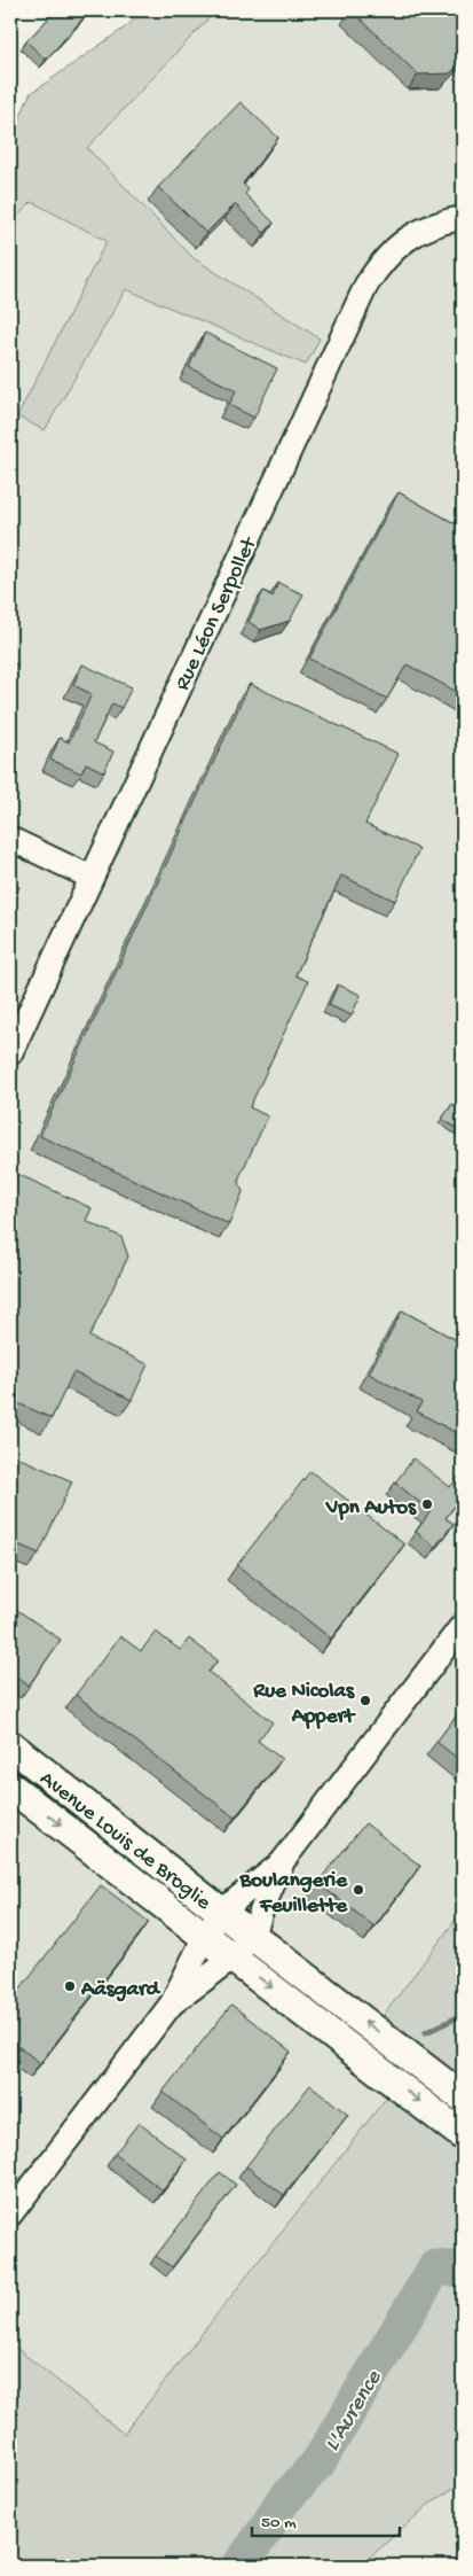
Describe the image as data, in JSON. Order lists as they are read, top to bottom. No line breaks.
{"streets":{"main road":["Avenue Louis de Broglie"],"street":["Rue Léon Serpollet"]},"water":["L'Aurence"],"places":["Vpn Autos","Rue Nicolas Appert","Boulangerie Feuillette","Aäsgard"],"scale_bar":"50 m"}
